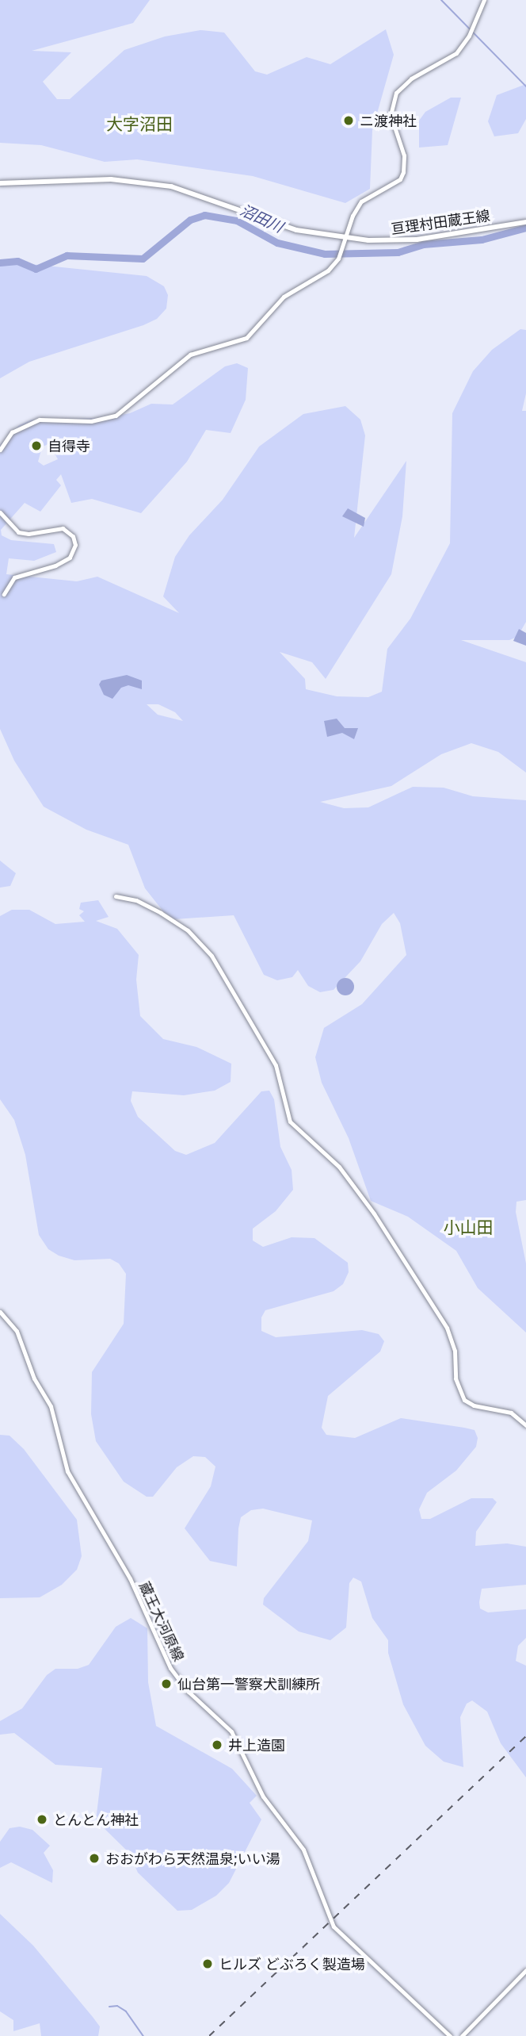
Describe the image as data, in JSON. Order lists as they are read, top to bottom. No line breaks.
{"streets":{"main road":["亘理村田蔵王線"],"street":["蔵王大河原線"]},"districts":["大字沼田","小山田"],"water":["沼田川"],"places":["ニ渡神社","自得寺","仙台第一警察犬訓練所","井上造園","とんとん神社","おおがわら天然温泉;いい湯","ヒルズ どぶろく製造場"]}
